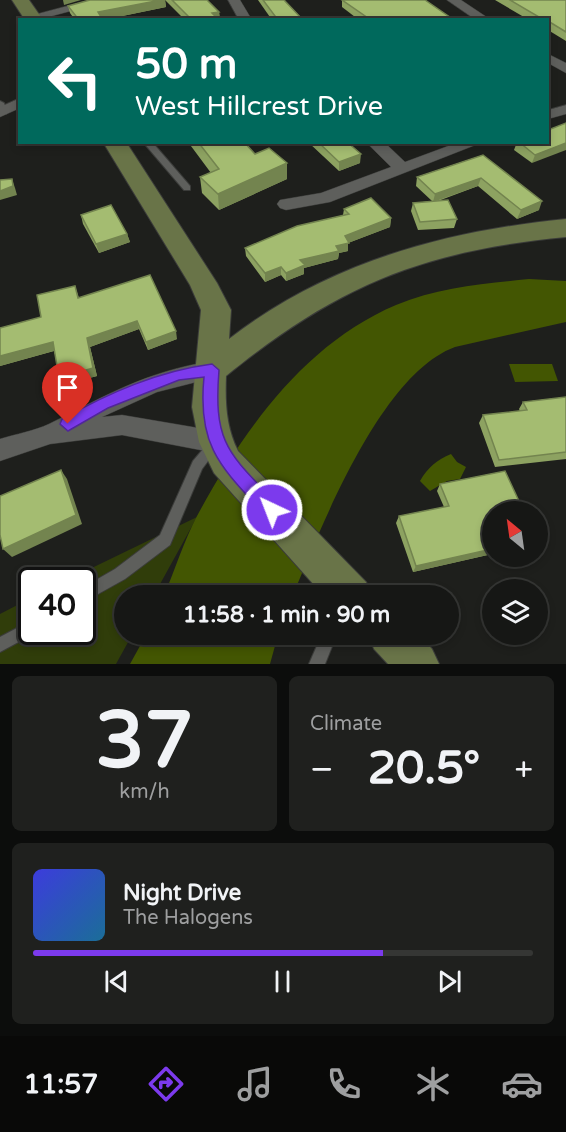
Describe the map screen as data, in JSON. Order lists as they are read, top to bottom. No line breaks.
{"north":"top left","page":{"turn":["50 m","West Hillcrest Drive"],"limit":"40","trip":"11:58 · 1 min · 90 m","tile":[["37","km/h"],"Climate"],"heat":["−","20.5°","+"],"song":["Night Drive","The Halogens"],"tabs":"11:57"}}
